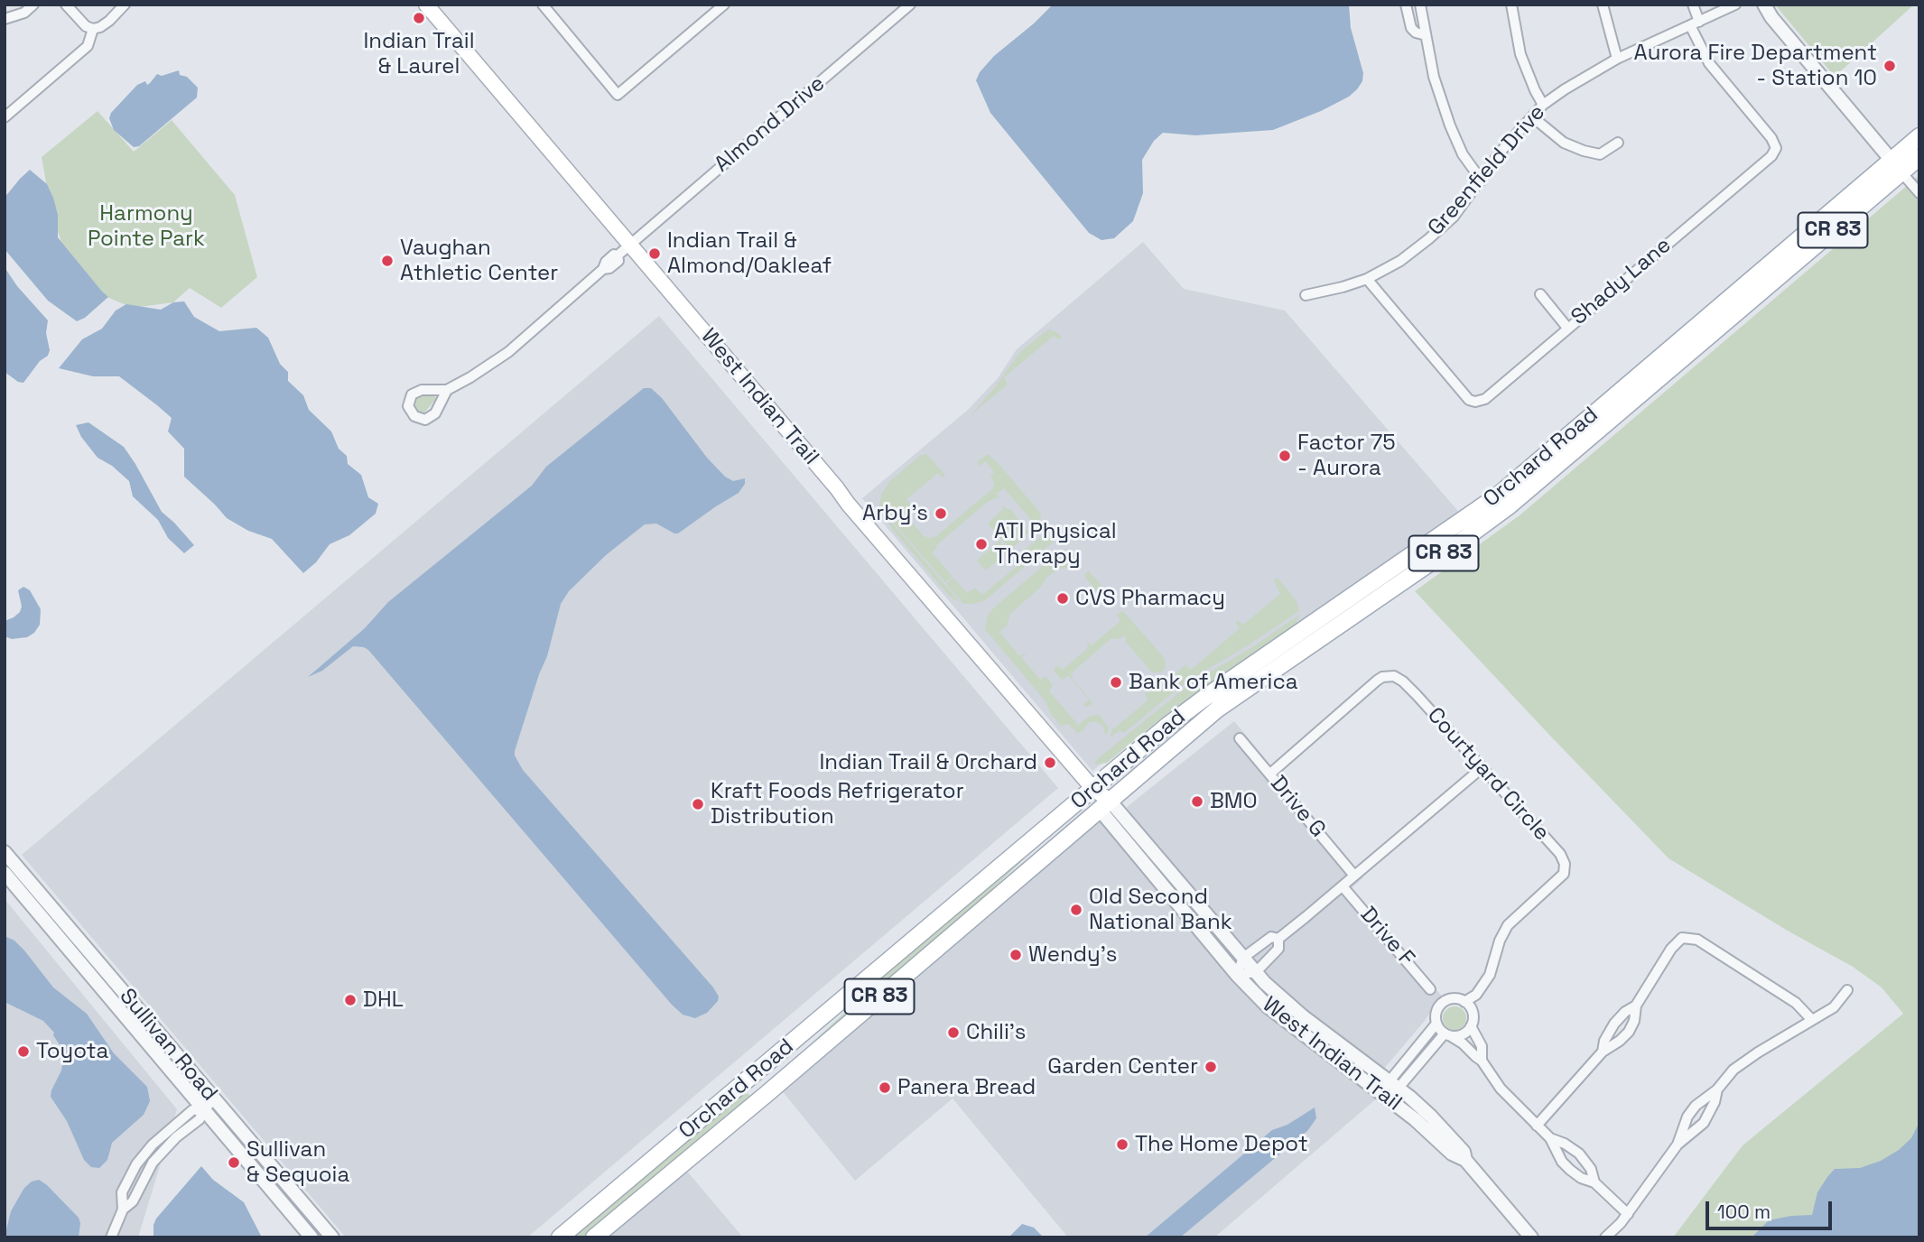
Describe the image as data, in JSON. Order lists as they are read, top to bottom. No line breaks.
{"streets":{"main road":["CR 83","West Indian Trail","Orchard Road"],"street":["Almond Drive","Greenfield Drive","Shady Lane","Courtyard Circle","Drive G","Drive F","Sullivan Road"]},"crossings":[["Almond Drive","West Indian Trail"],["Greenfield Drive","Shady Lane"],["West Indian Trail","Orchard Road"],["Courtyard Circle","Drive G"]],"parks":["Harmony Pointe Park"],"places":["Indian Trail & Laurel","Aurora Fire Department - Station 10","Indian Trail & Almond/Oakleaf","Vaughan Athletic Center","Factor 75 - Aurora","Arby's","ATI Physical Therapy","CVS Pharmacy","Bank of America","Indian Trail & Orchard","BMO","Kraft Foods Refrigerator Distribution","Old Second National Bank","Wendy's","DHL","Chili's","Toyota","Garden Center","Panera Bread","The Home Depot","Sullivan & Sequoia"],"scale_bar":"100 m"}
